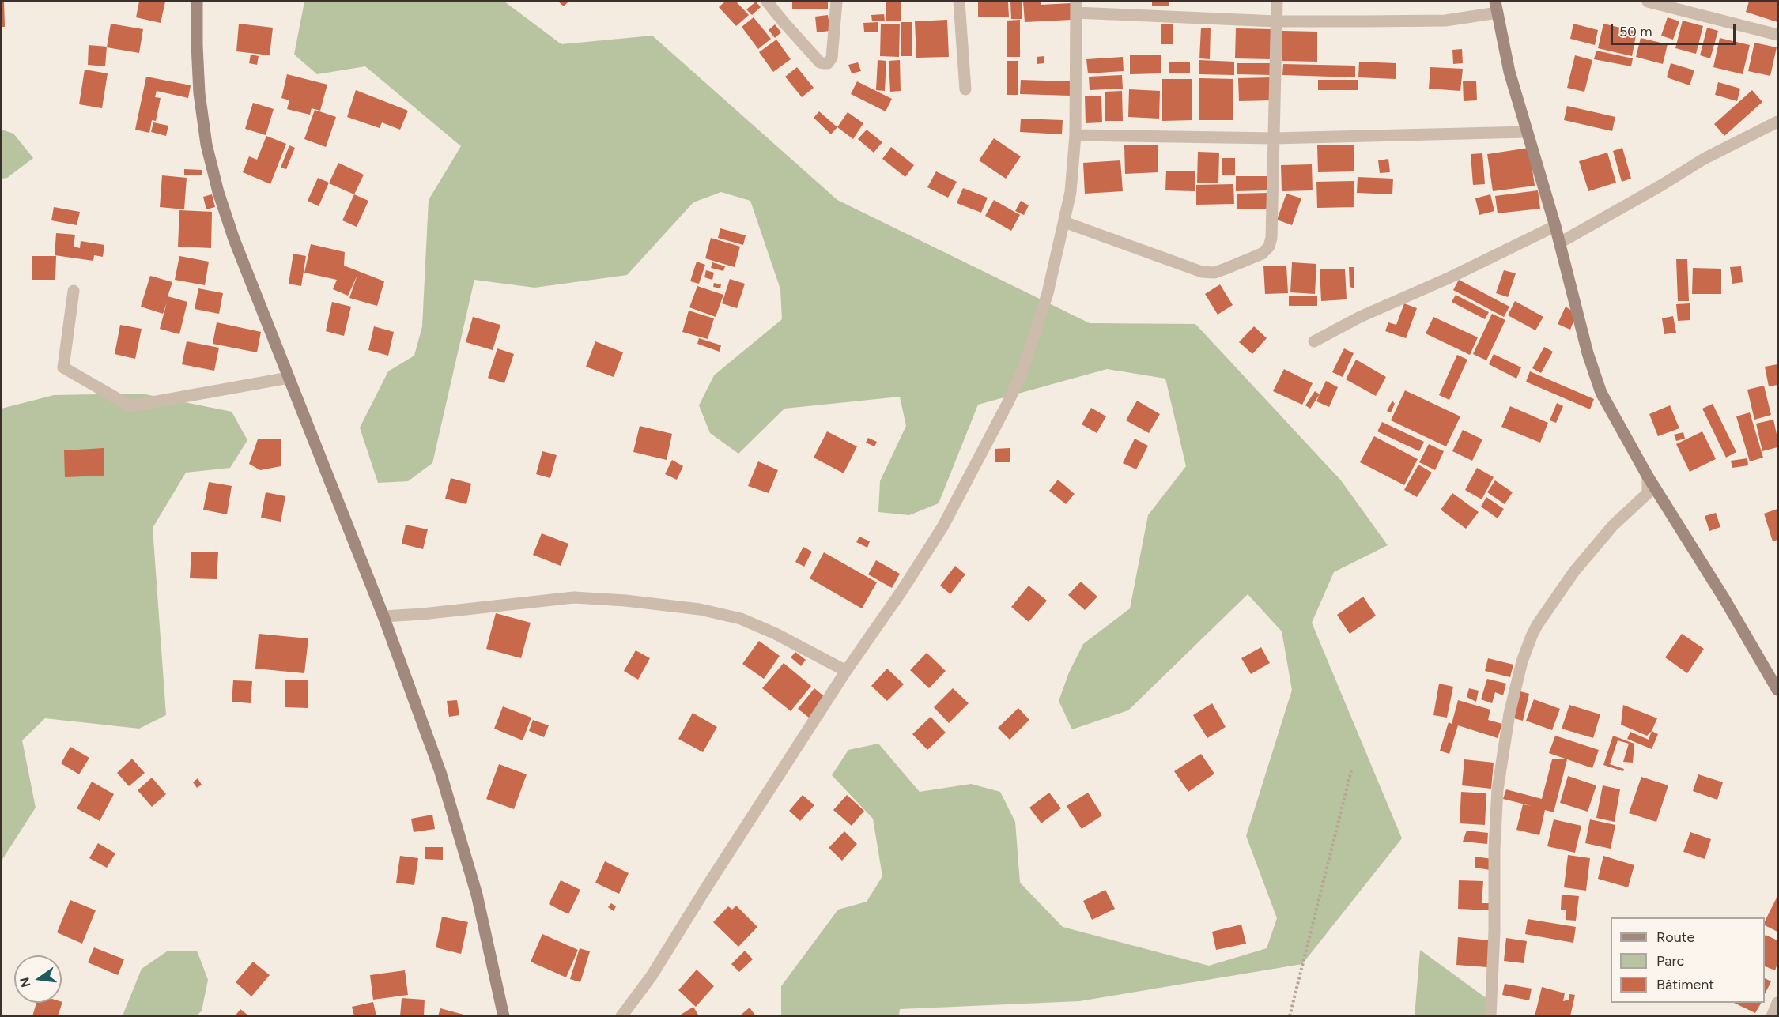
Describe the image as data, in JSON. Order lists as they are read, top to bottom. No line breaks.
{"legend":["Route","Parc","Bâtiment"],"scale_bar":"50 m","north":"left"}
